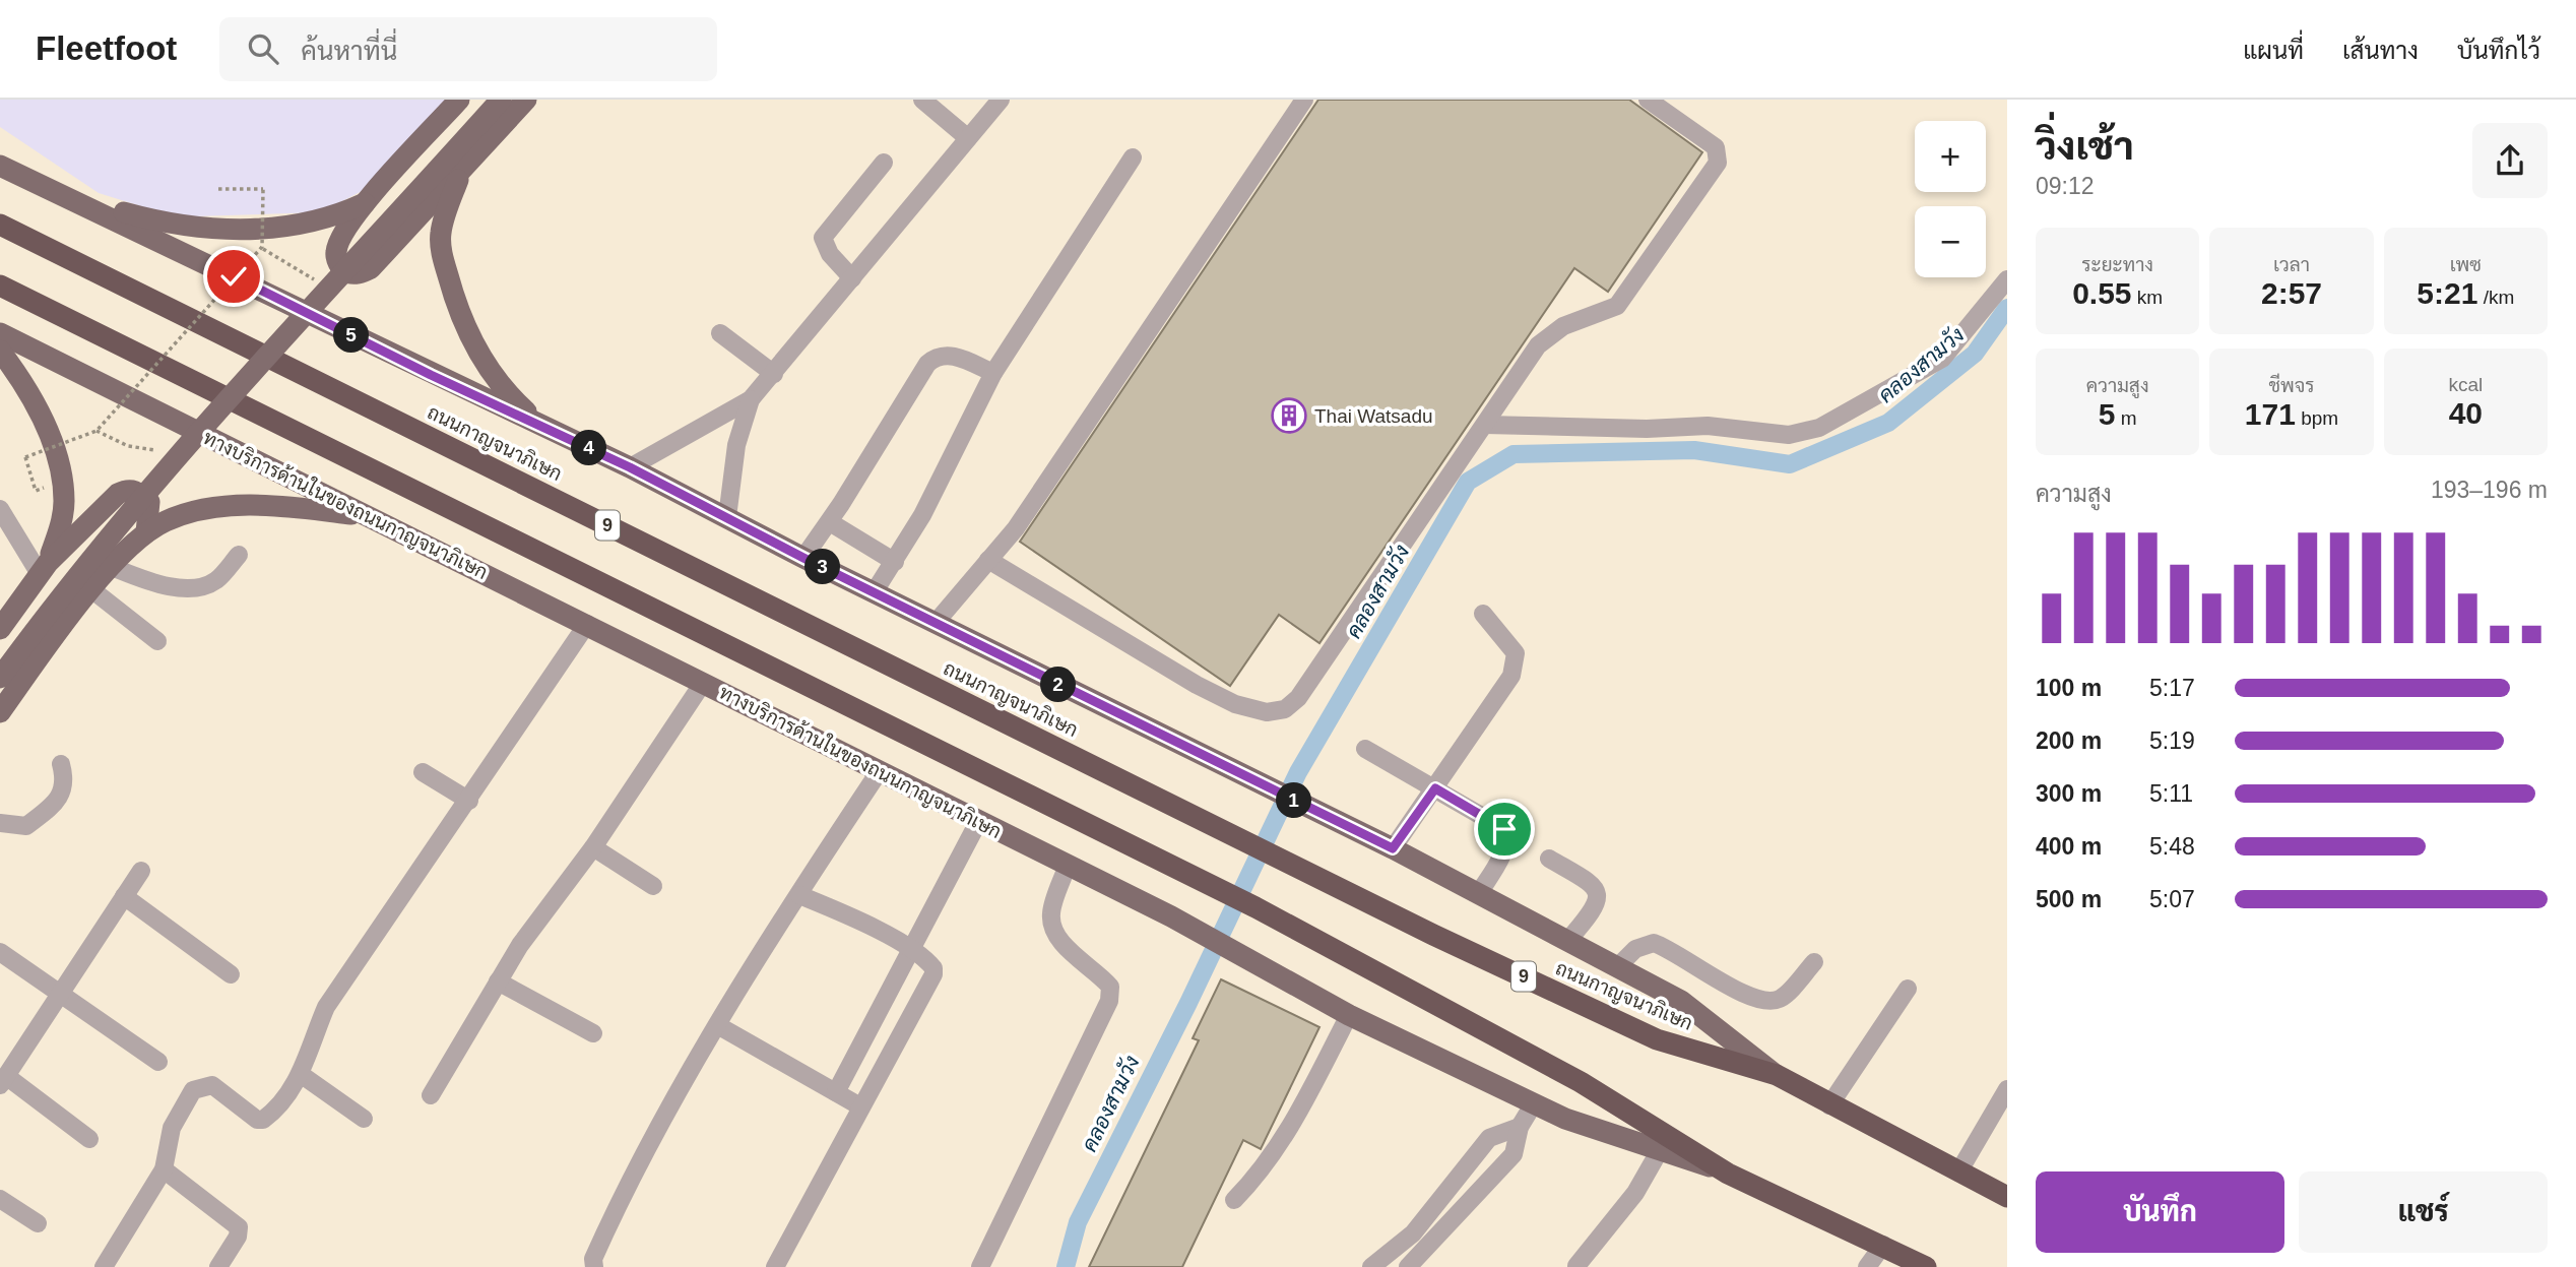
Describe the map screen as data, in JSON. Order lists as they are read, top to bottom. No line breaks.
{"streets":{"highway":["ถนนกาญจนาภิเษก","9"],"main road":["ทางบริการด้านในของถนนกาญจนาภิเษก"]},"water":["คลองสามวัง"],"places":{"building":["Thai Watsadu"]},"page":{"header":"Fleetfoot","search":"ค้นหาที่นี่","nav":["แผนที่","เส้นทาง","บันทึกไว้"],"heading":["วิ่งเช้า","09:12"],"map_buttons":["+","−"],"stats":[["ระยะทาง","0.55 km"],["เวลา","2:57"],["เพซ","5:21 /km"],["ความสูง","5 m"],["ชีพจร","171 bpm"],["kcal","40"]],"pins":["5","4","3","2","1"],"chart":["ความสูง","193–196 m"],"list":[{"name":"100 m","note":"5:17"},{"name":"200 m","note":"5:19"},{"name":"300 m","note":"5:11"},{"name":"400 m","note":"5:48"},{"name":"500 m","note":"5:07"}],"buttons":["บันทึก","แชร์"]}}
